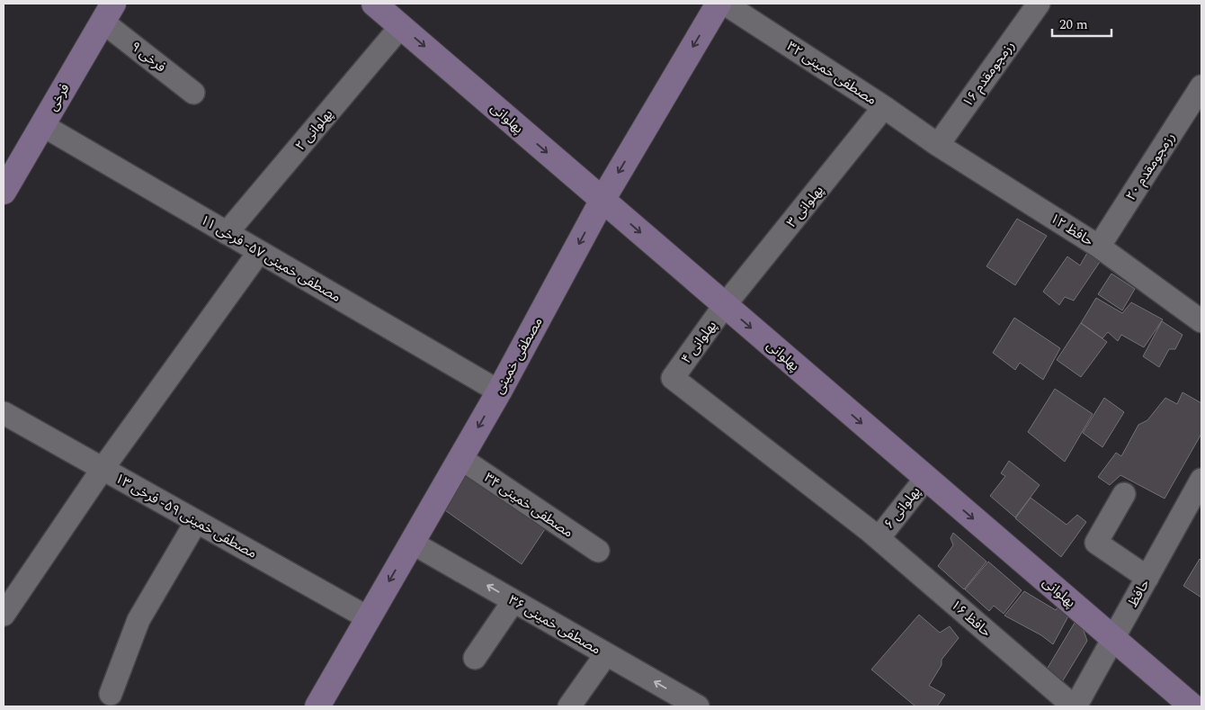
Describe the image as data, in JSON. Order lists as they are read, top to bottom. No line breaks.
{"streets":{"street":["فرخی ۹","مصطفی خمینی ۳۲","رزمجومقدم ۱۶","فرخی","پهلوانی","پهلوانی ۲","رزمجومقدم ۲۰","پهلوانی ۳","حافظ ۱۲","مصطفی خمینی ۵۷- فرخی ۱۱","پهلوانی ۴","مصطفی خمینی","مصطفی خمینی ۳۴","پهلوانی ۶","مصطفی خمینی ۵۹- فرخی ۱۳","حافظ","حافظ ۱۶","مصطفی خمینی ۳۶"]},"crossings":[["فرخی ۹","فرخی"],["مصطفی خمینی ۳۲","رزمجومقدم ۱۶"],["مصطفی خمینی ۳۲","پهلوانی ۳"],["مصطفی خمینی ۳۲","حافظ ۱۲"],["رزمجومقدم ۱۶","حافظ ۱۲"],["فرخی","مصطفی خمینی ۵۷- فرخی ۱۱"],["پهلوانی","پهلوانی ۲"],["پهلوانی","پهلوانی ۳"],["پهلوانی","پهلوانی ۴"],["پهلوانی","مصطفی خمینی"],["پهلوانی","پهلوانی ۶"],["پهلوانی","حافظ"],["پهلوانی ۲","مصطفی خمینی ۵۷- فرخی ۱۱"],["رزمجومقدم ۲۰","حافظ ۱۲"],["پهلوانی ۳","پهلوانی ۴"],["مصطفی خمینی ۵۷- فرخی ۱۱","مصطفی خمینی"],["پهلوانی ۴","حافظ ۱۶"],["مصطفی خمینی","مصطفی خمینی ۳۴"],["مصطفی خمینی","مصطفی خمینی ۵۹- فرخی ۱۳"],["مصطفی خمینی","مصطفی خمینی ۳۶"],["پهلوانی ۶","حافظ ۱۶"],["حافظ","حافظ ۱۶"]],"one_way":["پهلوانی","مصطفی خمینی","مصطفی خمینی ۳۶"],"scale_bar":"20 m"}
